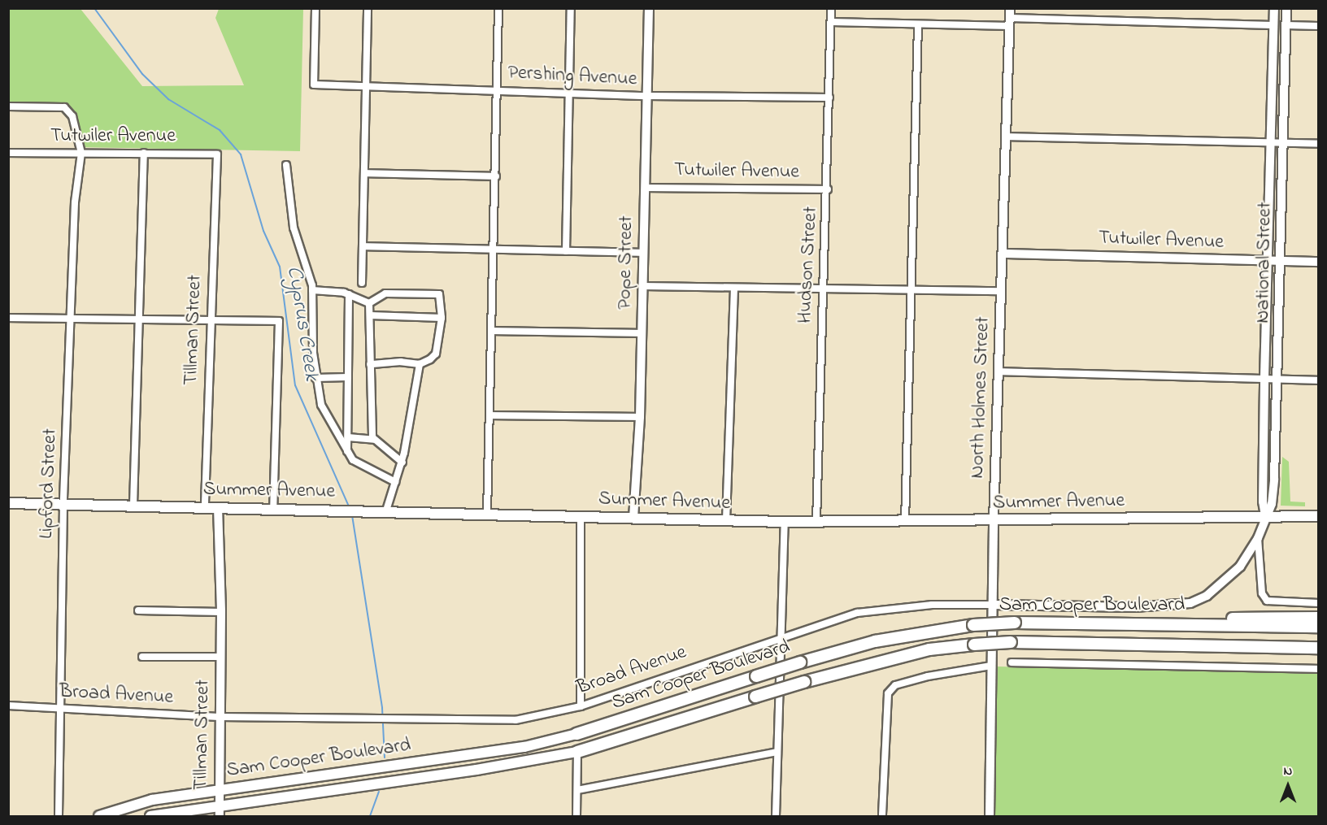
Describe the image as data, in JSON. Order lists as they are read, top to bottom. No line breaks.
{"streets":{"highway":["Sam Cooper Boulevard"],"main road":["Summer Avenue"],"street":["Pershing Avenue","Tutwiler Avenue","Pope Street","National Street","Hudson Street","Tillman Street","North Holmes Street","Lipford Street","Broad Avenue"]},"crossings":[["Pershing Avenue","Pope Street"],["Pershing Avenue","Hudson Street"],["Tutwiler Avenue","Pope Street"],["Tutwiler Avenue","National Street"],["Tutwiler Avenue","Hudson Street"],["Tutwiler Avenue","Tillman Street"],["Tutwiler Avenue","North Holmes Street"],["Tutwiler Avenue","Lipford Street"],["Pope Street","Summer Avenue"],["National Street","Summer Avenue"],["National Street","Broad Avenue"],["Hudson Street","Summer Avenue"],["Tillman Street","Summer Avenue"],["Tillman Street","Sam Cooper Boulevard"],["Tillman Street","Broad Avenue"],["North Holmes Street","Summer Avenue"],["North Holmes Street","Broad Avenue"],["Lipford Street","Summer Avenue"],["Lipford Street","Broad Avenue"]],"water":["Cyprus Creek"],"north":"top"}
